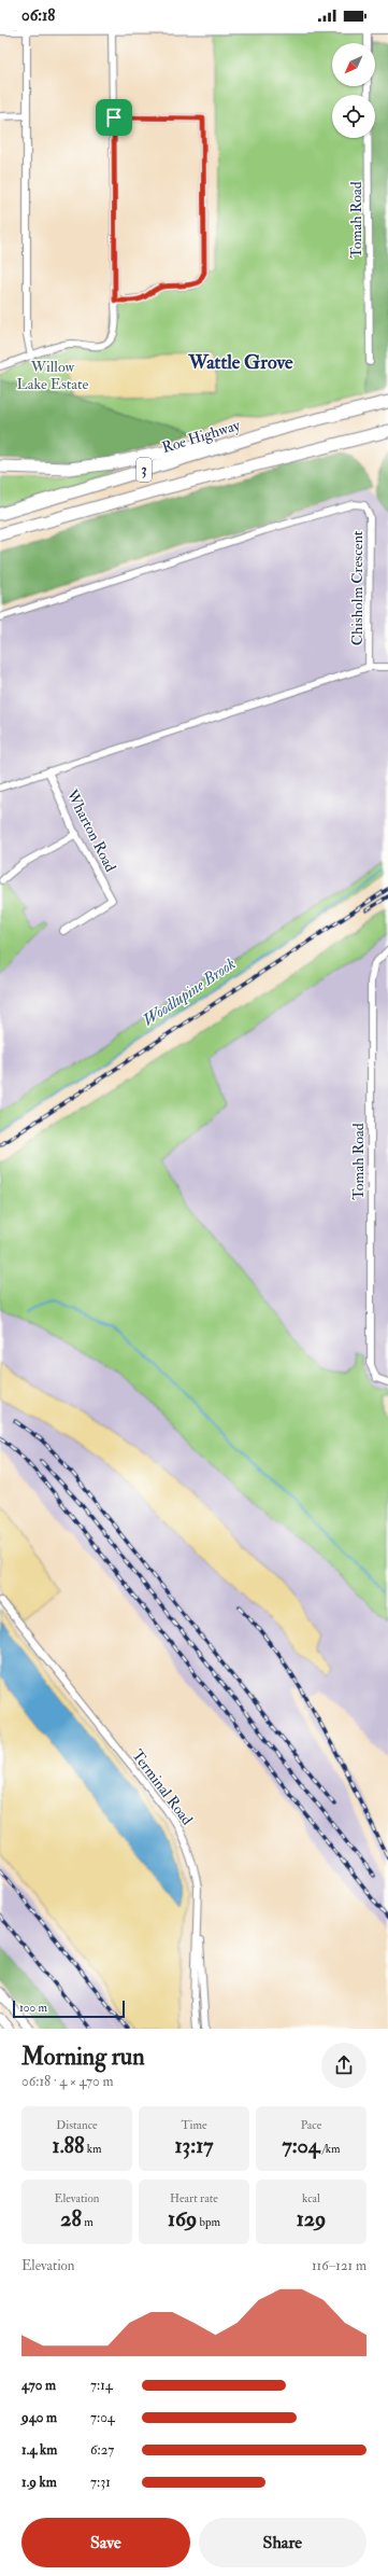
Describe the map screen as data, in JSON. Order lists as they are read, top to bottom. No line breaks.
{"streets":{"highway":["Roe Highway","3"],"street":["Tomah Road","Chisholm Crescent","Wharton Road","Terminal Road"]},"crossings":[["Chisholm Crescent","Wharton Road"]],"districts":["Wattle Grove"],"water":["Woodlupine Brook"],"parks":["Willow Lake Estate"],"scale_bar":"100 m","north":"bottom left","page":{"status":"06:18","scale":"100 m","heading":["Morning run","06:18 · 4 × 470 m"],"stats":[["Distance","1.88 km"],["Time","13:17"],["Pace","7:04 /km"],["Elevation","28 m"],["Heart rate","169 bpm"],["kcal","129"]],"chart":["Elevation","116–121 m"],"list":[{"name":"470 m","note":"7:14"},{"name":"940 m","note":"7:04"},{"name":"1.4 km","note":"6:27"},{"name":"1.9 km","note":"7:31"}],"buttons":["Save","Share"]}}
